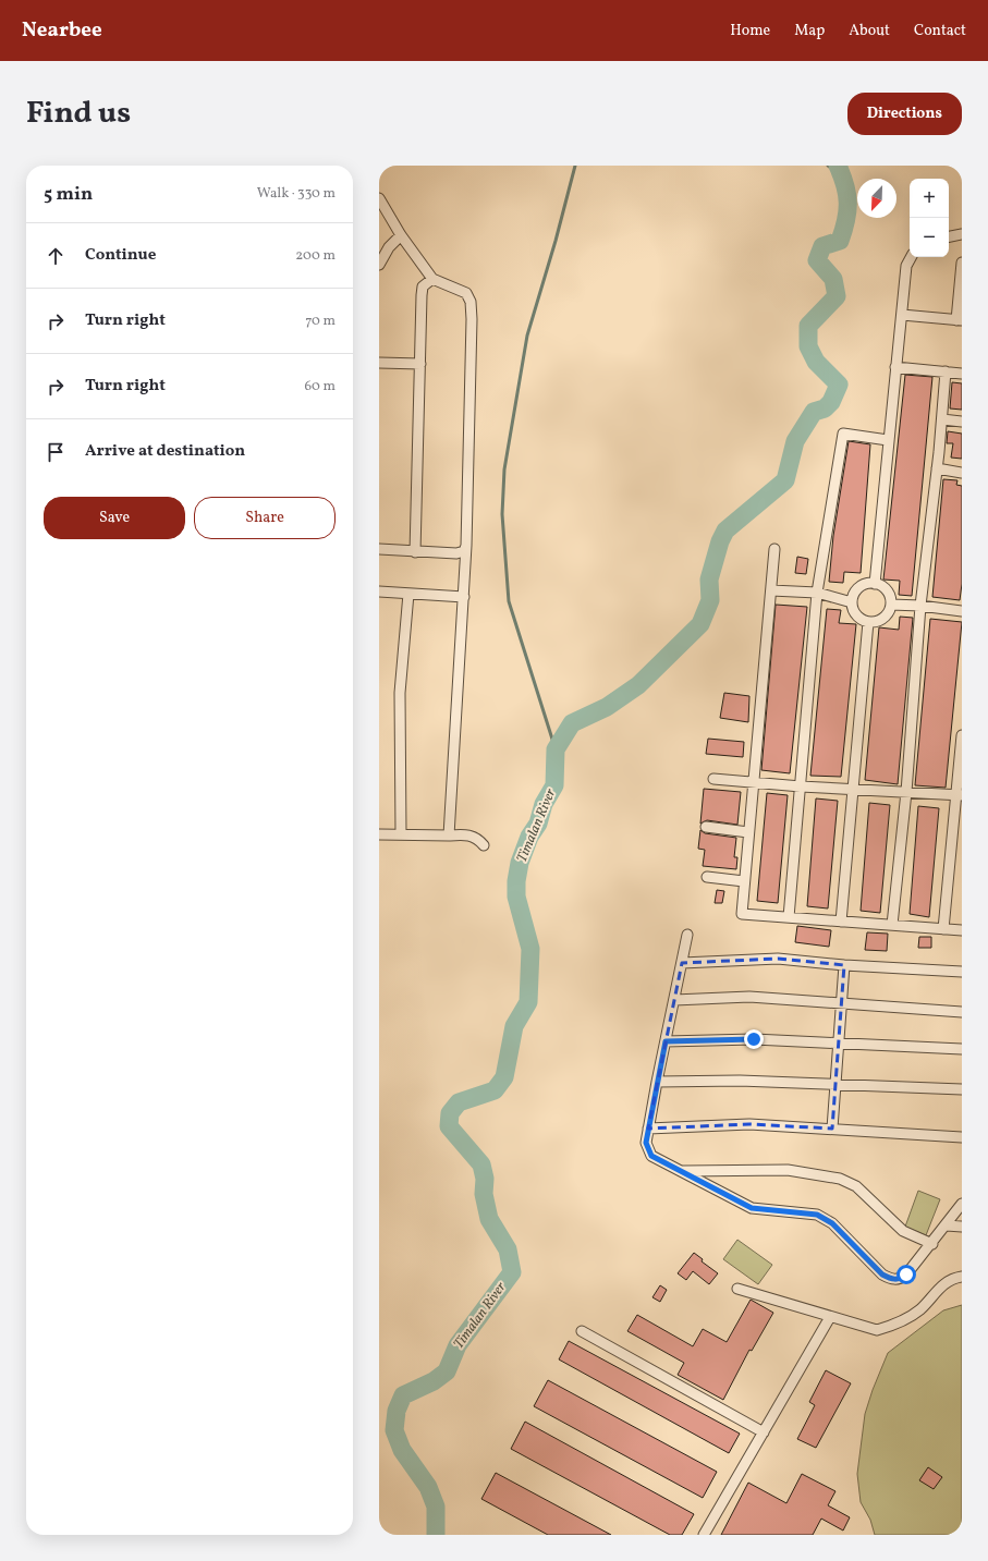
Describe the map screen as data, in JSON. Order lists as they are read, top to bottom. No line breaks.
{"water":["Timalan River"],"north":"bottom left","page":{"header":"Nearbee","nav":["Home","Map","About","Contact"],"title":"Find us","buttons":["Directions",["Save","Share"]],"heading":["5 min","Walk · 330 m"],"map_buttons":["+","−"],"list":[["Continue","200 m"],["Turn right","70 m"],["Turn right","60 m"],"Arrive at destination"]}}
